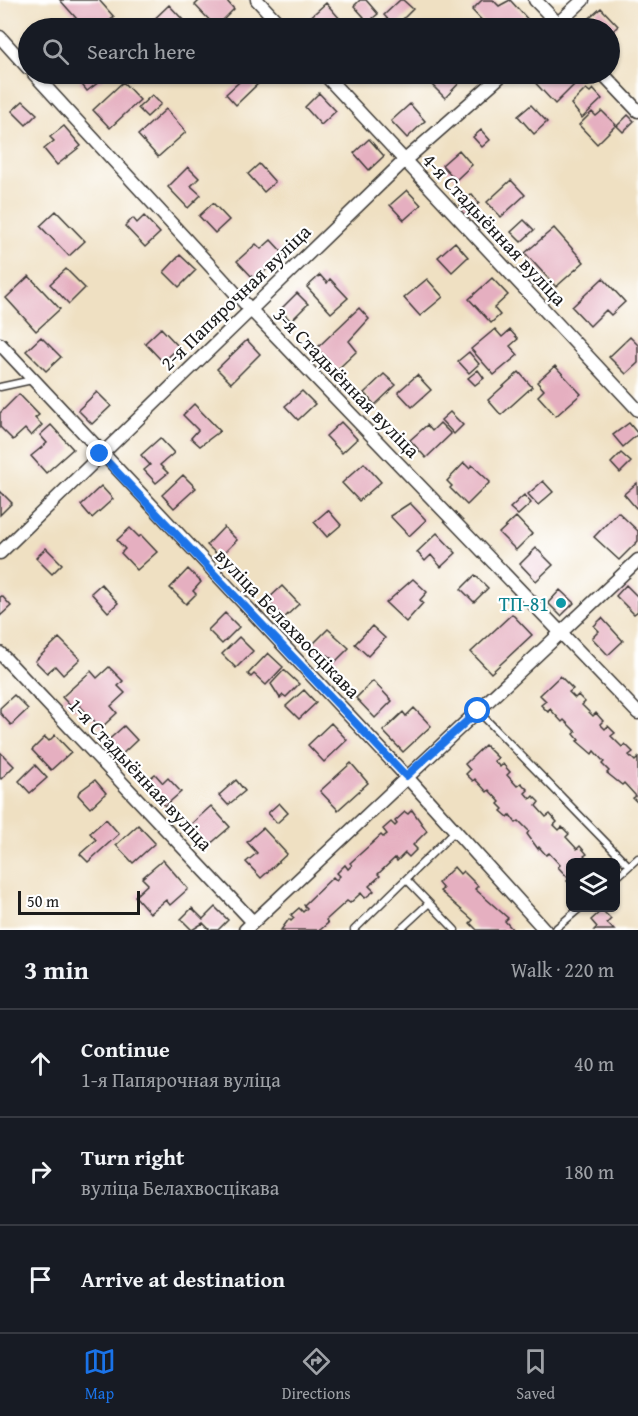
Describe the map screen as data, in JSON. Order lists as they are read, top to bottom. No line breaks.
{"streets":{"street":["4-я Стадыённая вуліца","2-я Папярочная вуліца","3-я Стадыённая вуліца","вуліца Белахвосцікава","1-я Стадыённая вуліца"]},"crossings":[["4-я Стадыённая вуліца","2-я Папярочная вуліца"],["2-я Папярочная вуліца","3-я Стадыённая вуліца"],["2-я Папярочная вуліца","вуліца Белахвосцікава"]],"places":["ТП-81"],"scale_bar":"50 m","page":{"search":"Search here","scale":"50 m","heading":["3 min","Walk · 220 m"],"list":[["Continue","1-я Папярочная вуліца","40 m"],["Turn right","вуліца Белахвосцікава","180 m"],"Arrive at destination"],"nav":["Map","Directions","Saved"]}}
